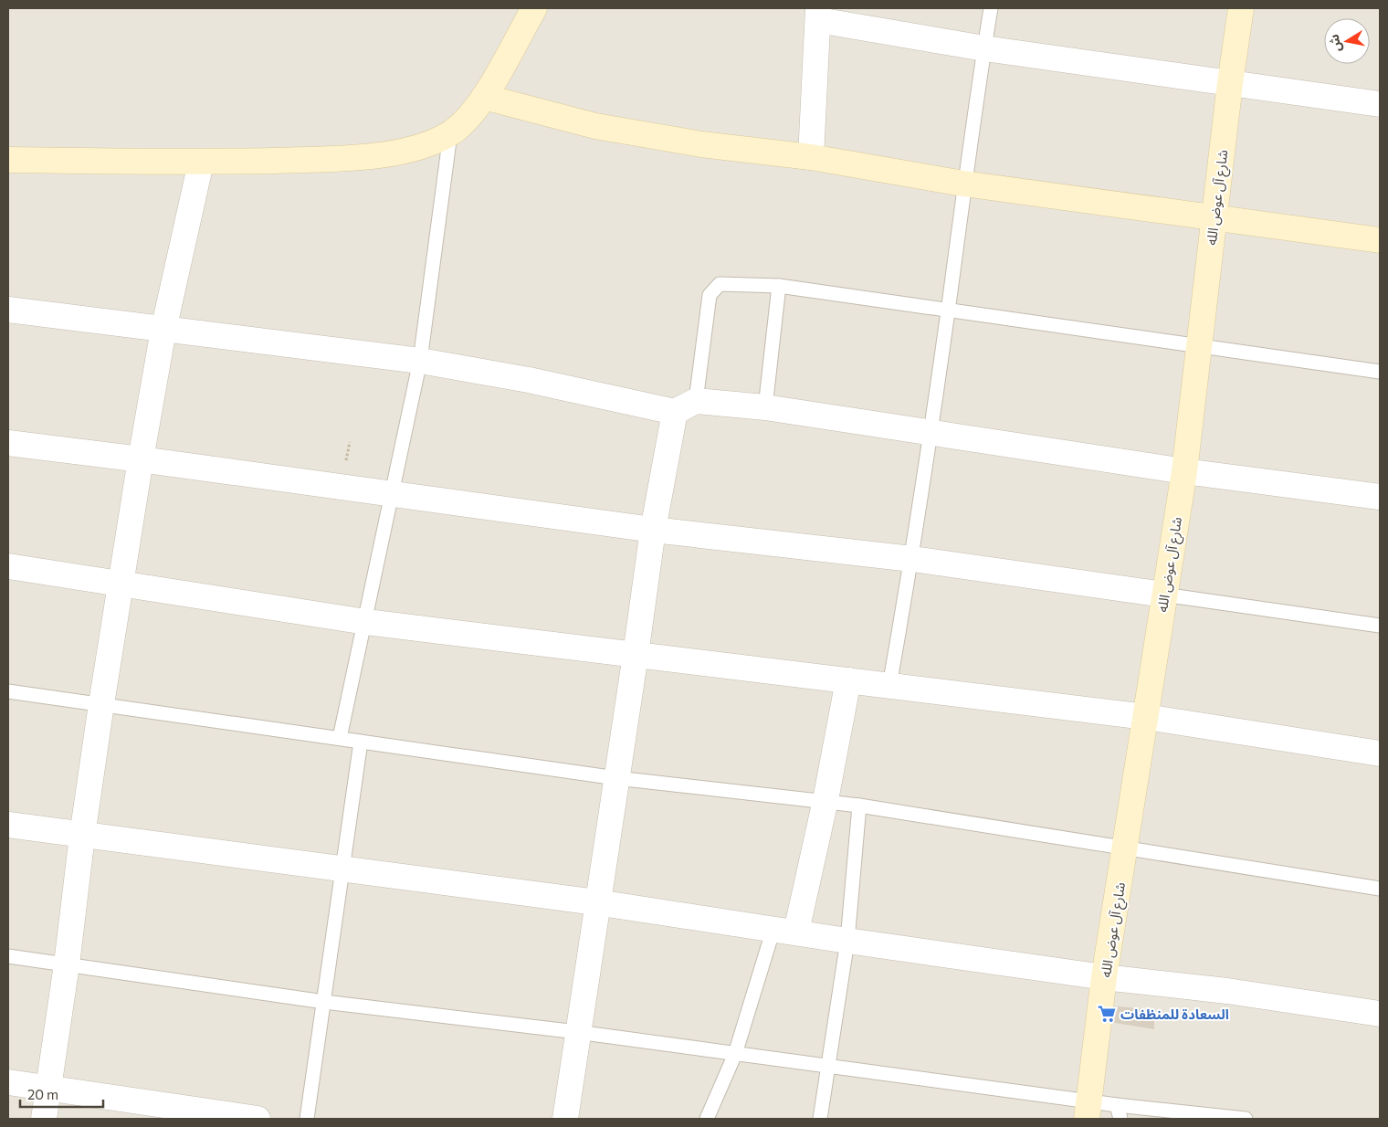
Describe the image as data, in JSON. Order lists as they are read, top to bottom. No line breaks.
{"streets":{"street":["شارع آل عوض الله"]},"places":{"supermarket":["السعادة للمنظفات"]},"scale_bar":"20 m","north":"left"}
